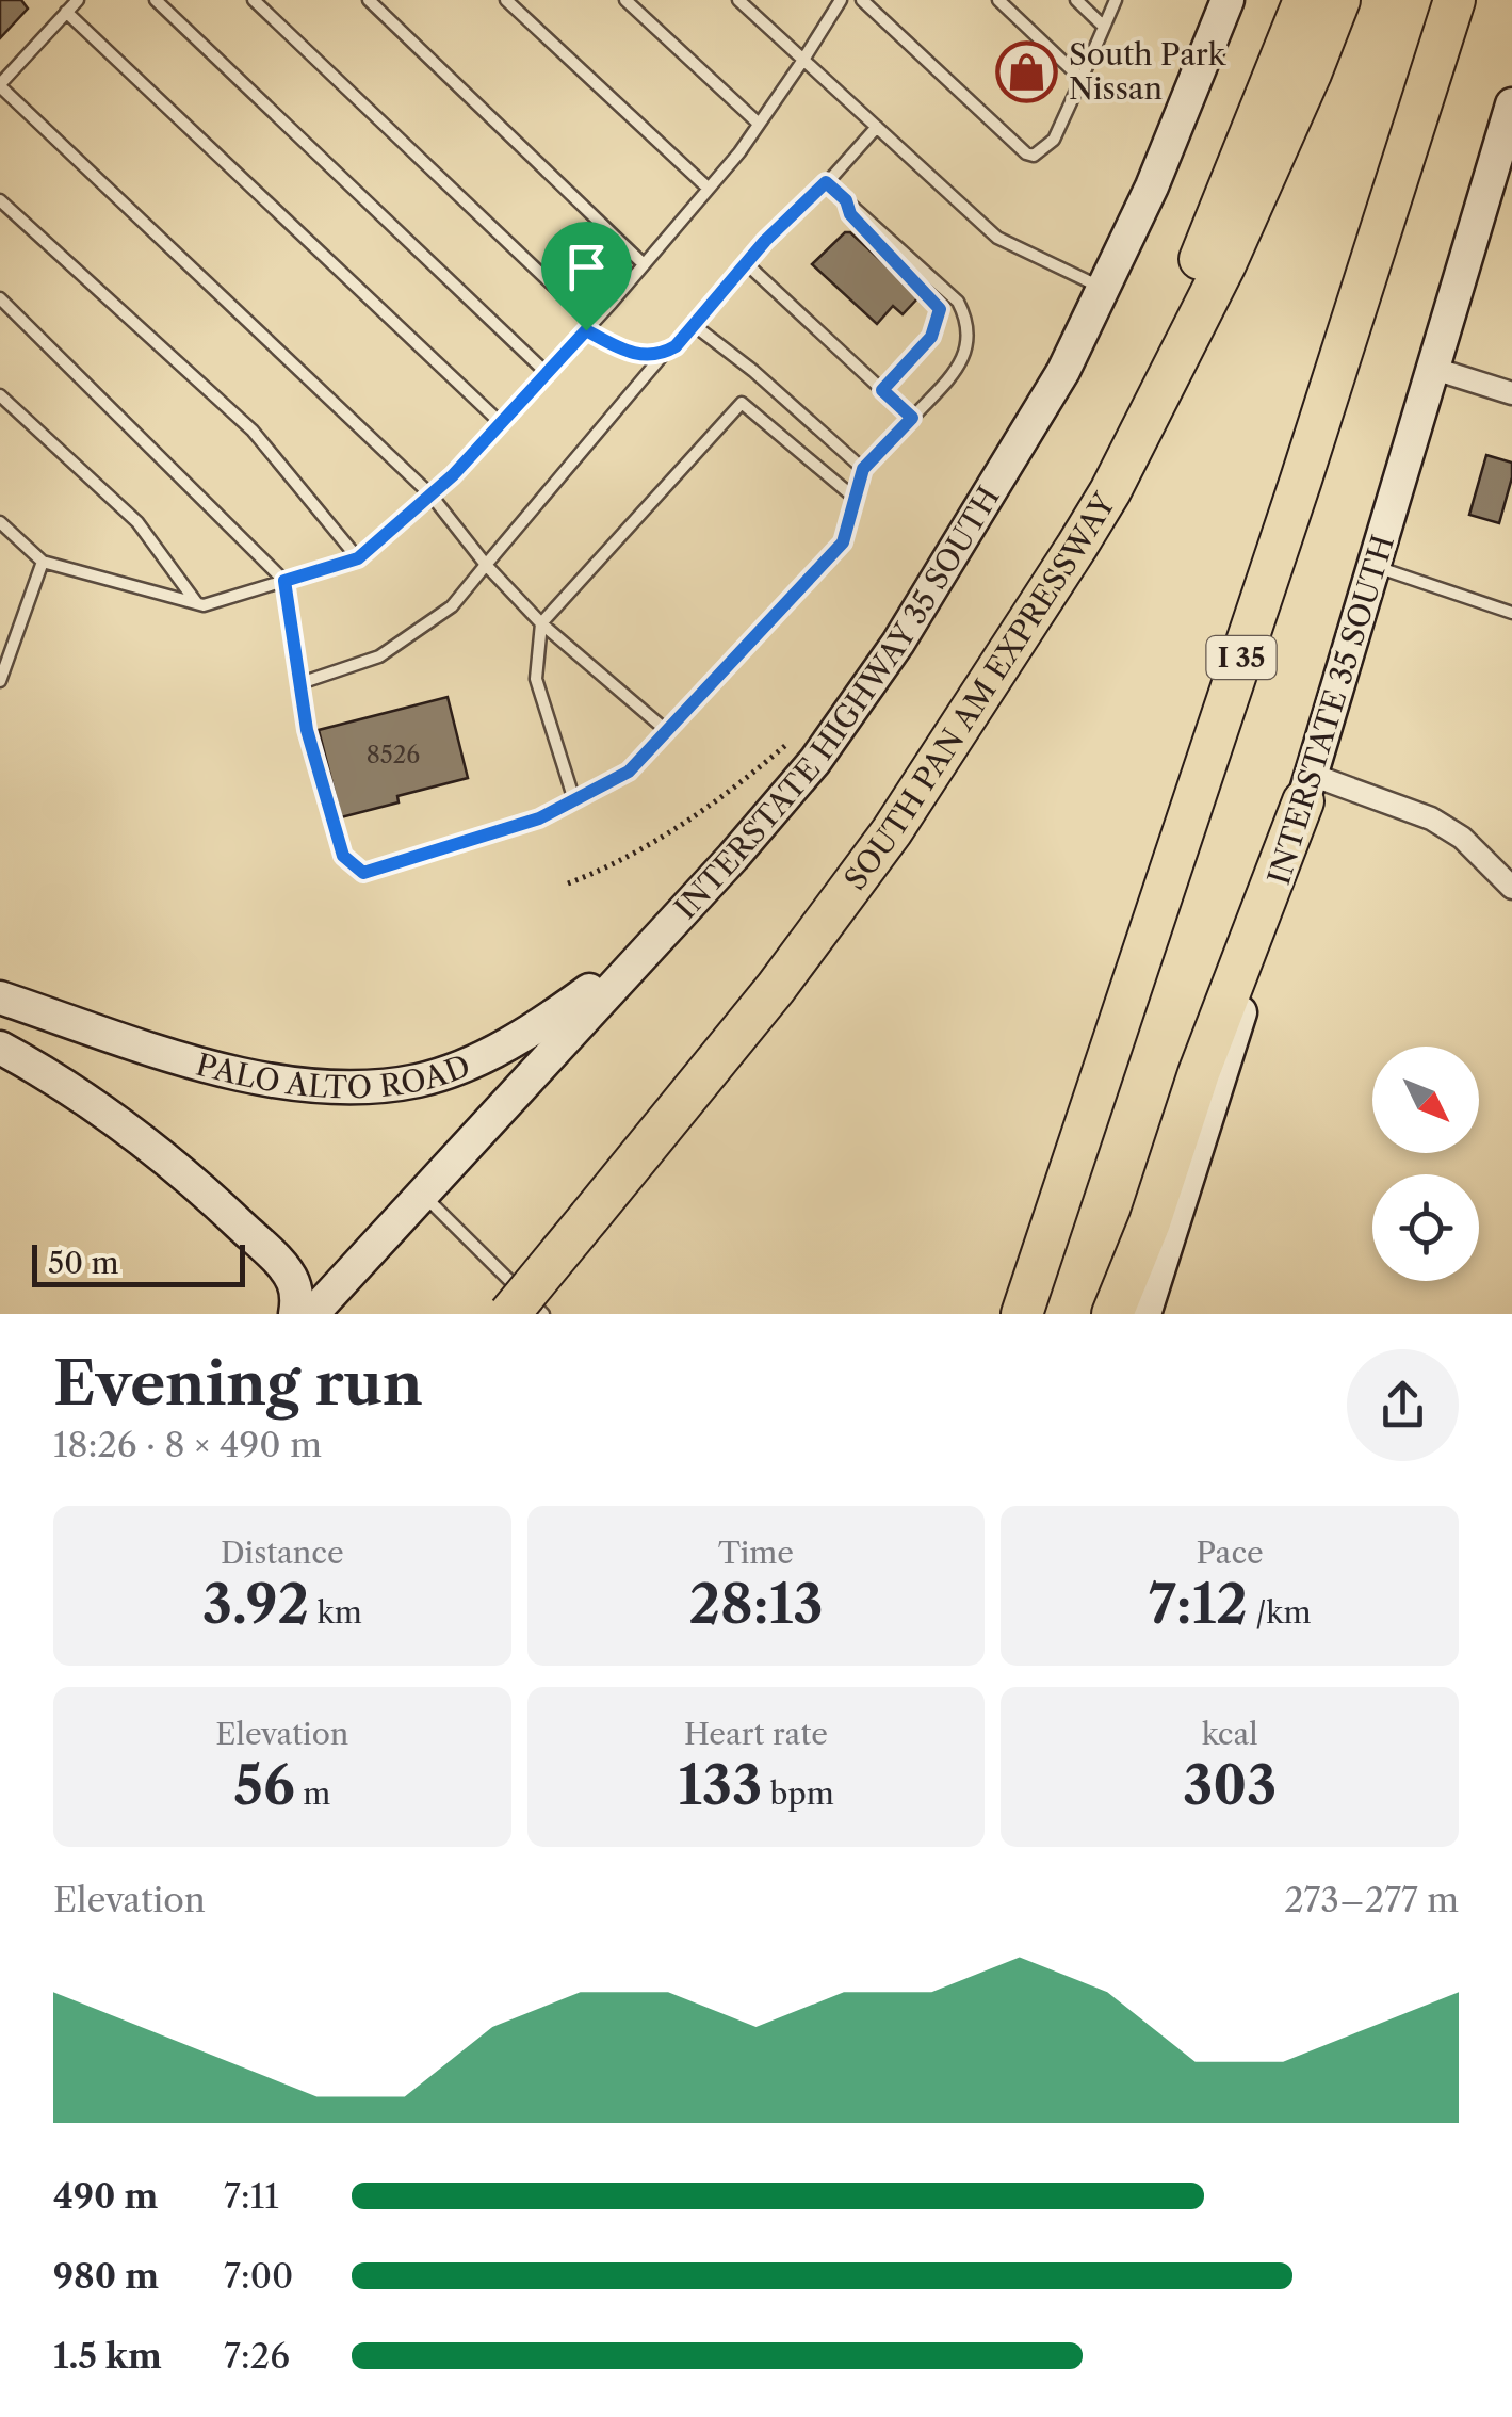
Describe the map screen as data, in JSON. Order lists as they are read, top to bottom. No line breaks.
{"streets":{"highway":["I 35","SOUTH PAN AM EXPRESSWAY"],"main road":["INTERSTATE HIGHWAY 35 SOUTH","INTERSTATE 35 SOUTH","PALO ALTO ROAD"]},"crossings":[["INTERSTATE HIGHWAY 35 SOUTH","PALO ALTO ROAD"]],"places":{"shop":["South Park Nissan"]},"house_numbers":["8526"],"scale_bar":"50 m","north":"bottom right","page":{"scale":"50 m","heading":["Evening run","18:26 · 8 × 490 m"],"stats":[["Distance","3.92 km"],["Time","28:13"],["Pace","7:12 /km"],["Elevation","56 m"],["Heart rate","133 bpm"],["kcal","303"]],"chart":["Elevation","273–277 m"],"list":[{"name":"490 m","note":"7:11"},{"name":"980 m","note":"7:00"},{"name":"1.5 km","note":"7:26"}]}}
